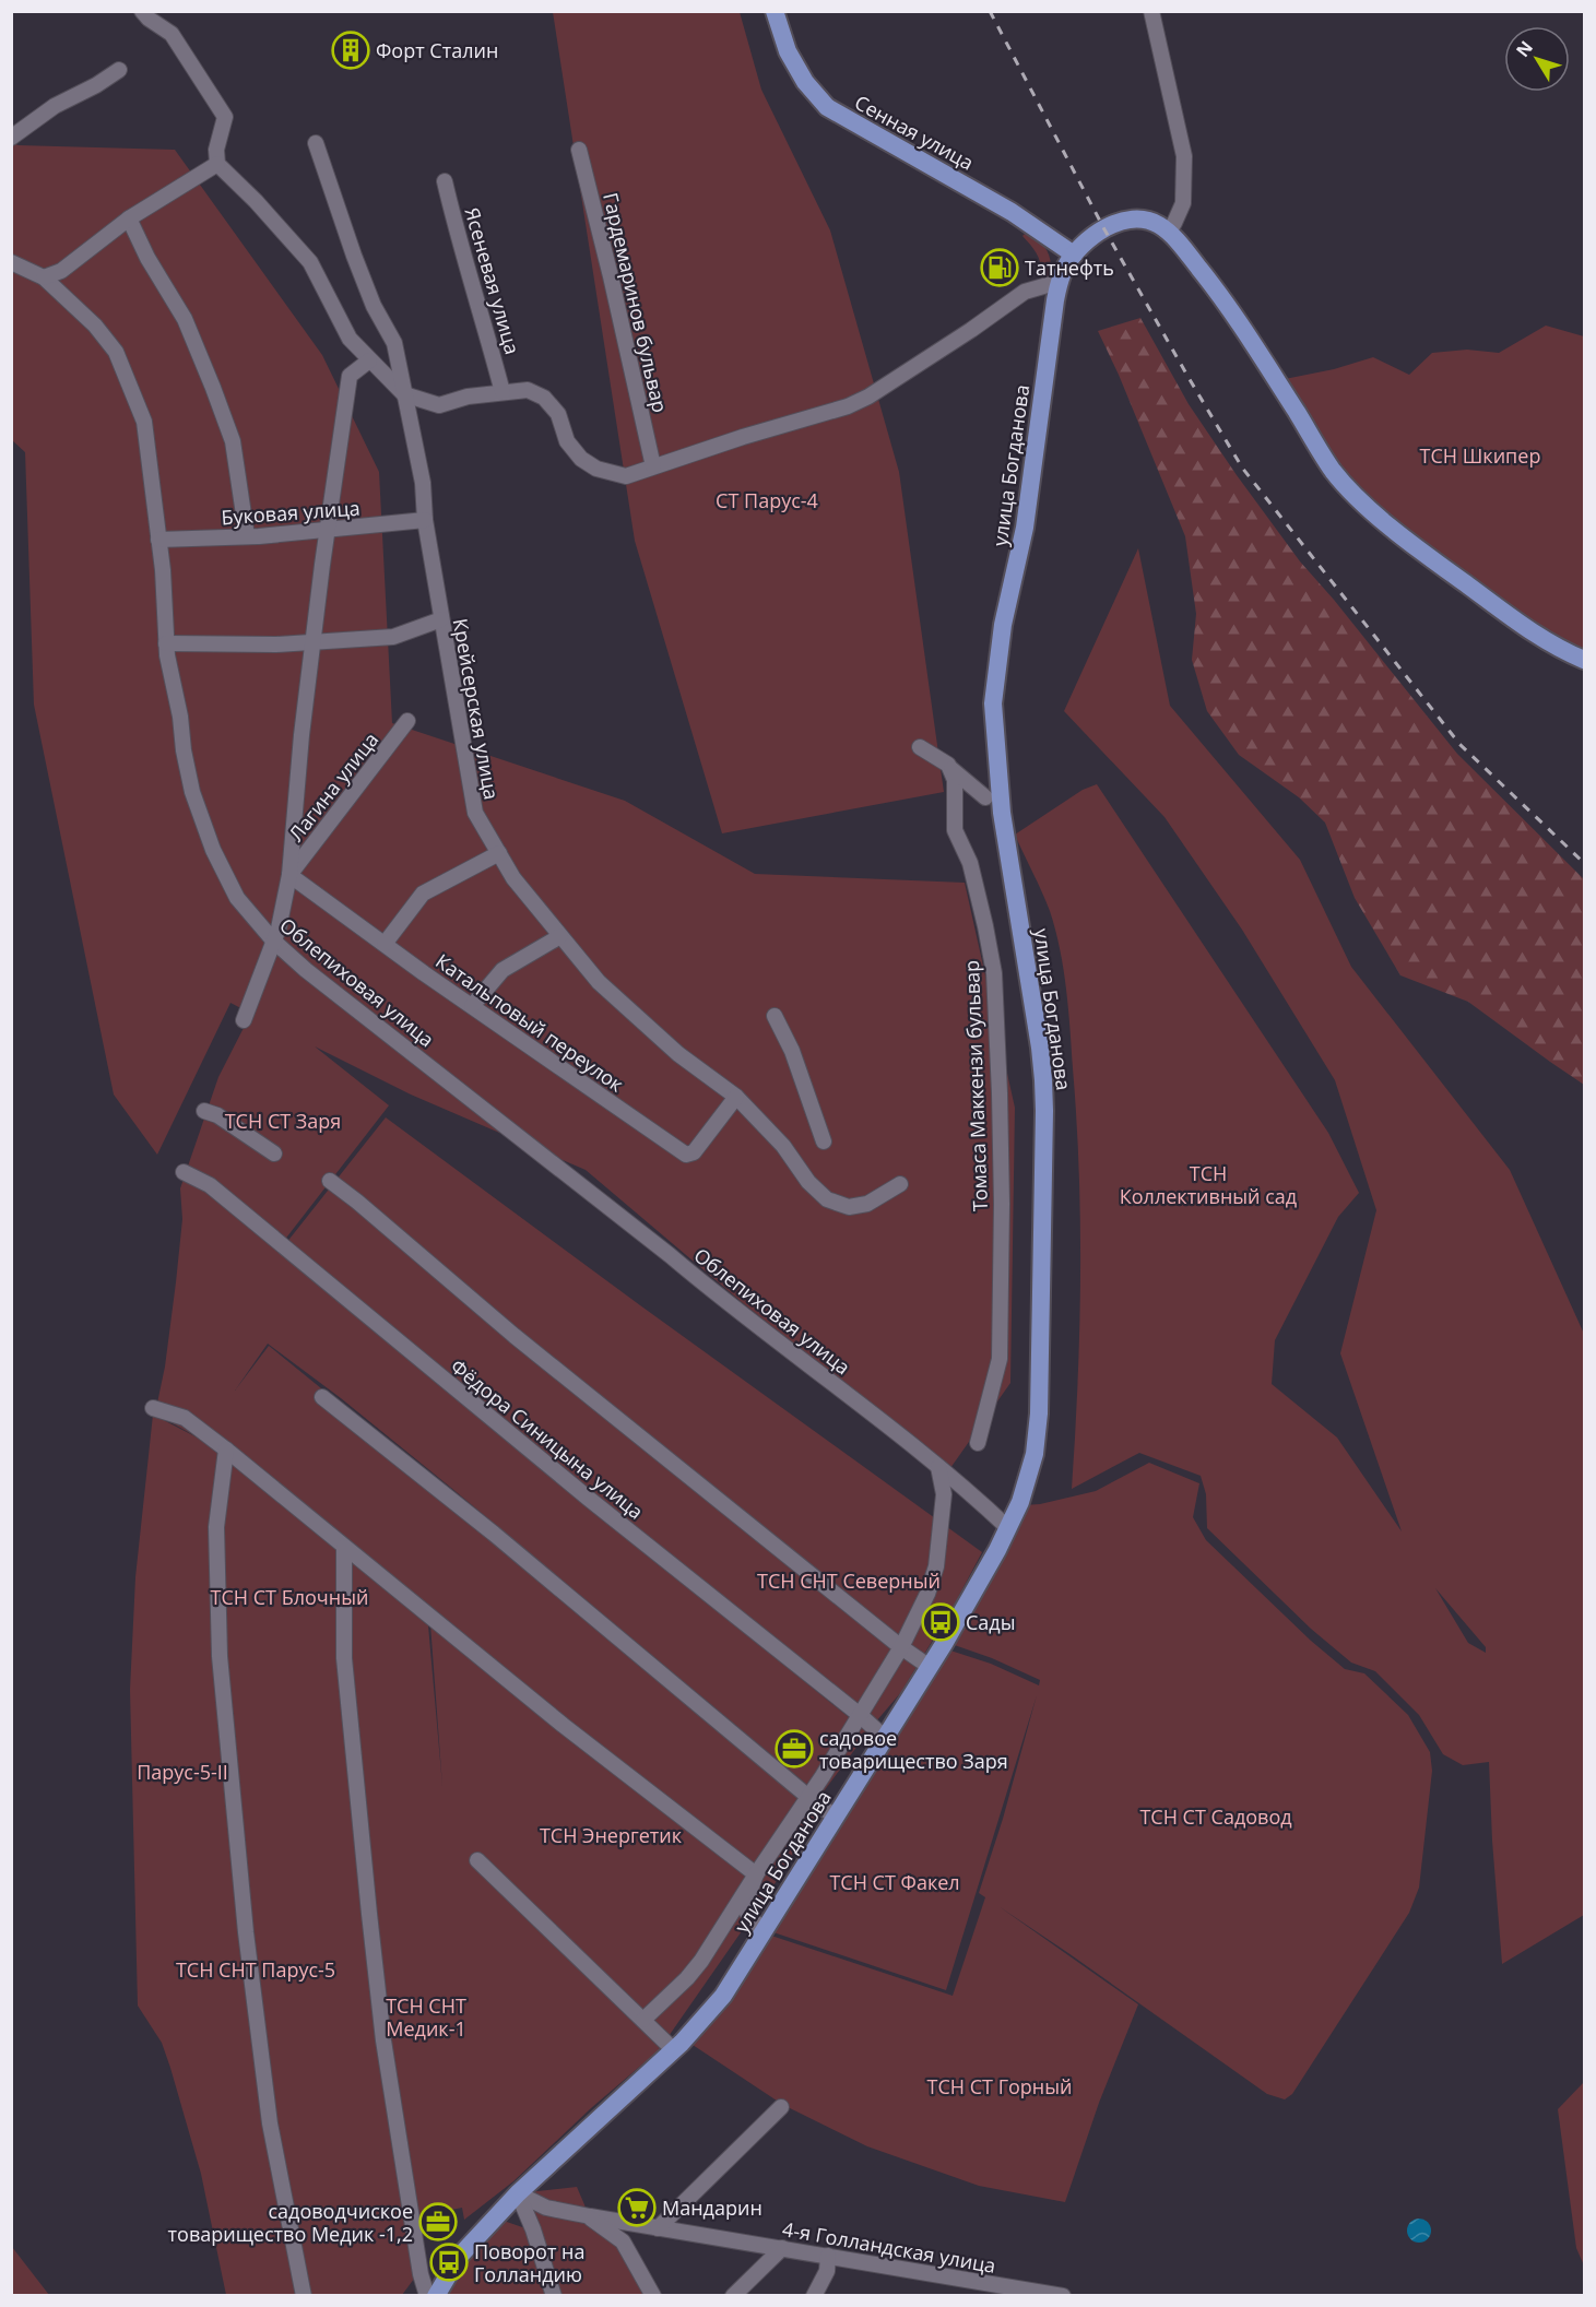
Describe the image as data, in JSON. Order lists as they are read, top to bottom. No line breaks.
{"streets":{"main road":["Сенная улица","улица Богданова"],"street":["Ясеневая улица","Гардемаринов бульвар","Буковая улица","Крейсерская улица","Лагина улица","Облепиховая улица","Катальповый переулок","Томаса Маккензи бульвар","Фёдора Синицына улица","4-я Голландская улица"]},"crossings":[["Сенная улица","улица Богданова"],["улица Богданова","Облепиховая улица"],["улица Богданова","Фёдора Синицына улица"],["улица Богданова","4-я Голландская улица"],["Буковая улица","Крейсерская улица"],["Буковая улица","Облепиховая улица"],["Крейсерская улица","Катальповый переулок"],["Лагина улица","Катальповый переулок"]],"parks":["ТСН Шкипер","СТ Парус-4","ТСН СТ Заря","ТСН Коллективный сад","ТСН СНТ Северный","ТСН СТ Блочный","Парус-5-II","ТСН СТ Садовод","ТСН Энергетик","ТСН СТ Факел","ТСН СНТ Парус-5","ТСН СНТ Медик-1","ТСН СТ Горный"],"places":{"building":["Форт Сталин"],"fuel station":["Татнефть"],"bus stop":["Сады","Поворот на Голландию"],"office":["садовое товарищество Заря","садоводчиское товарищество Медик -1,2"],"supermarket":["Мандарин"]},"north":"top left"}
